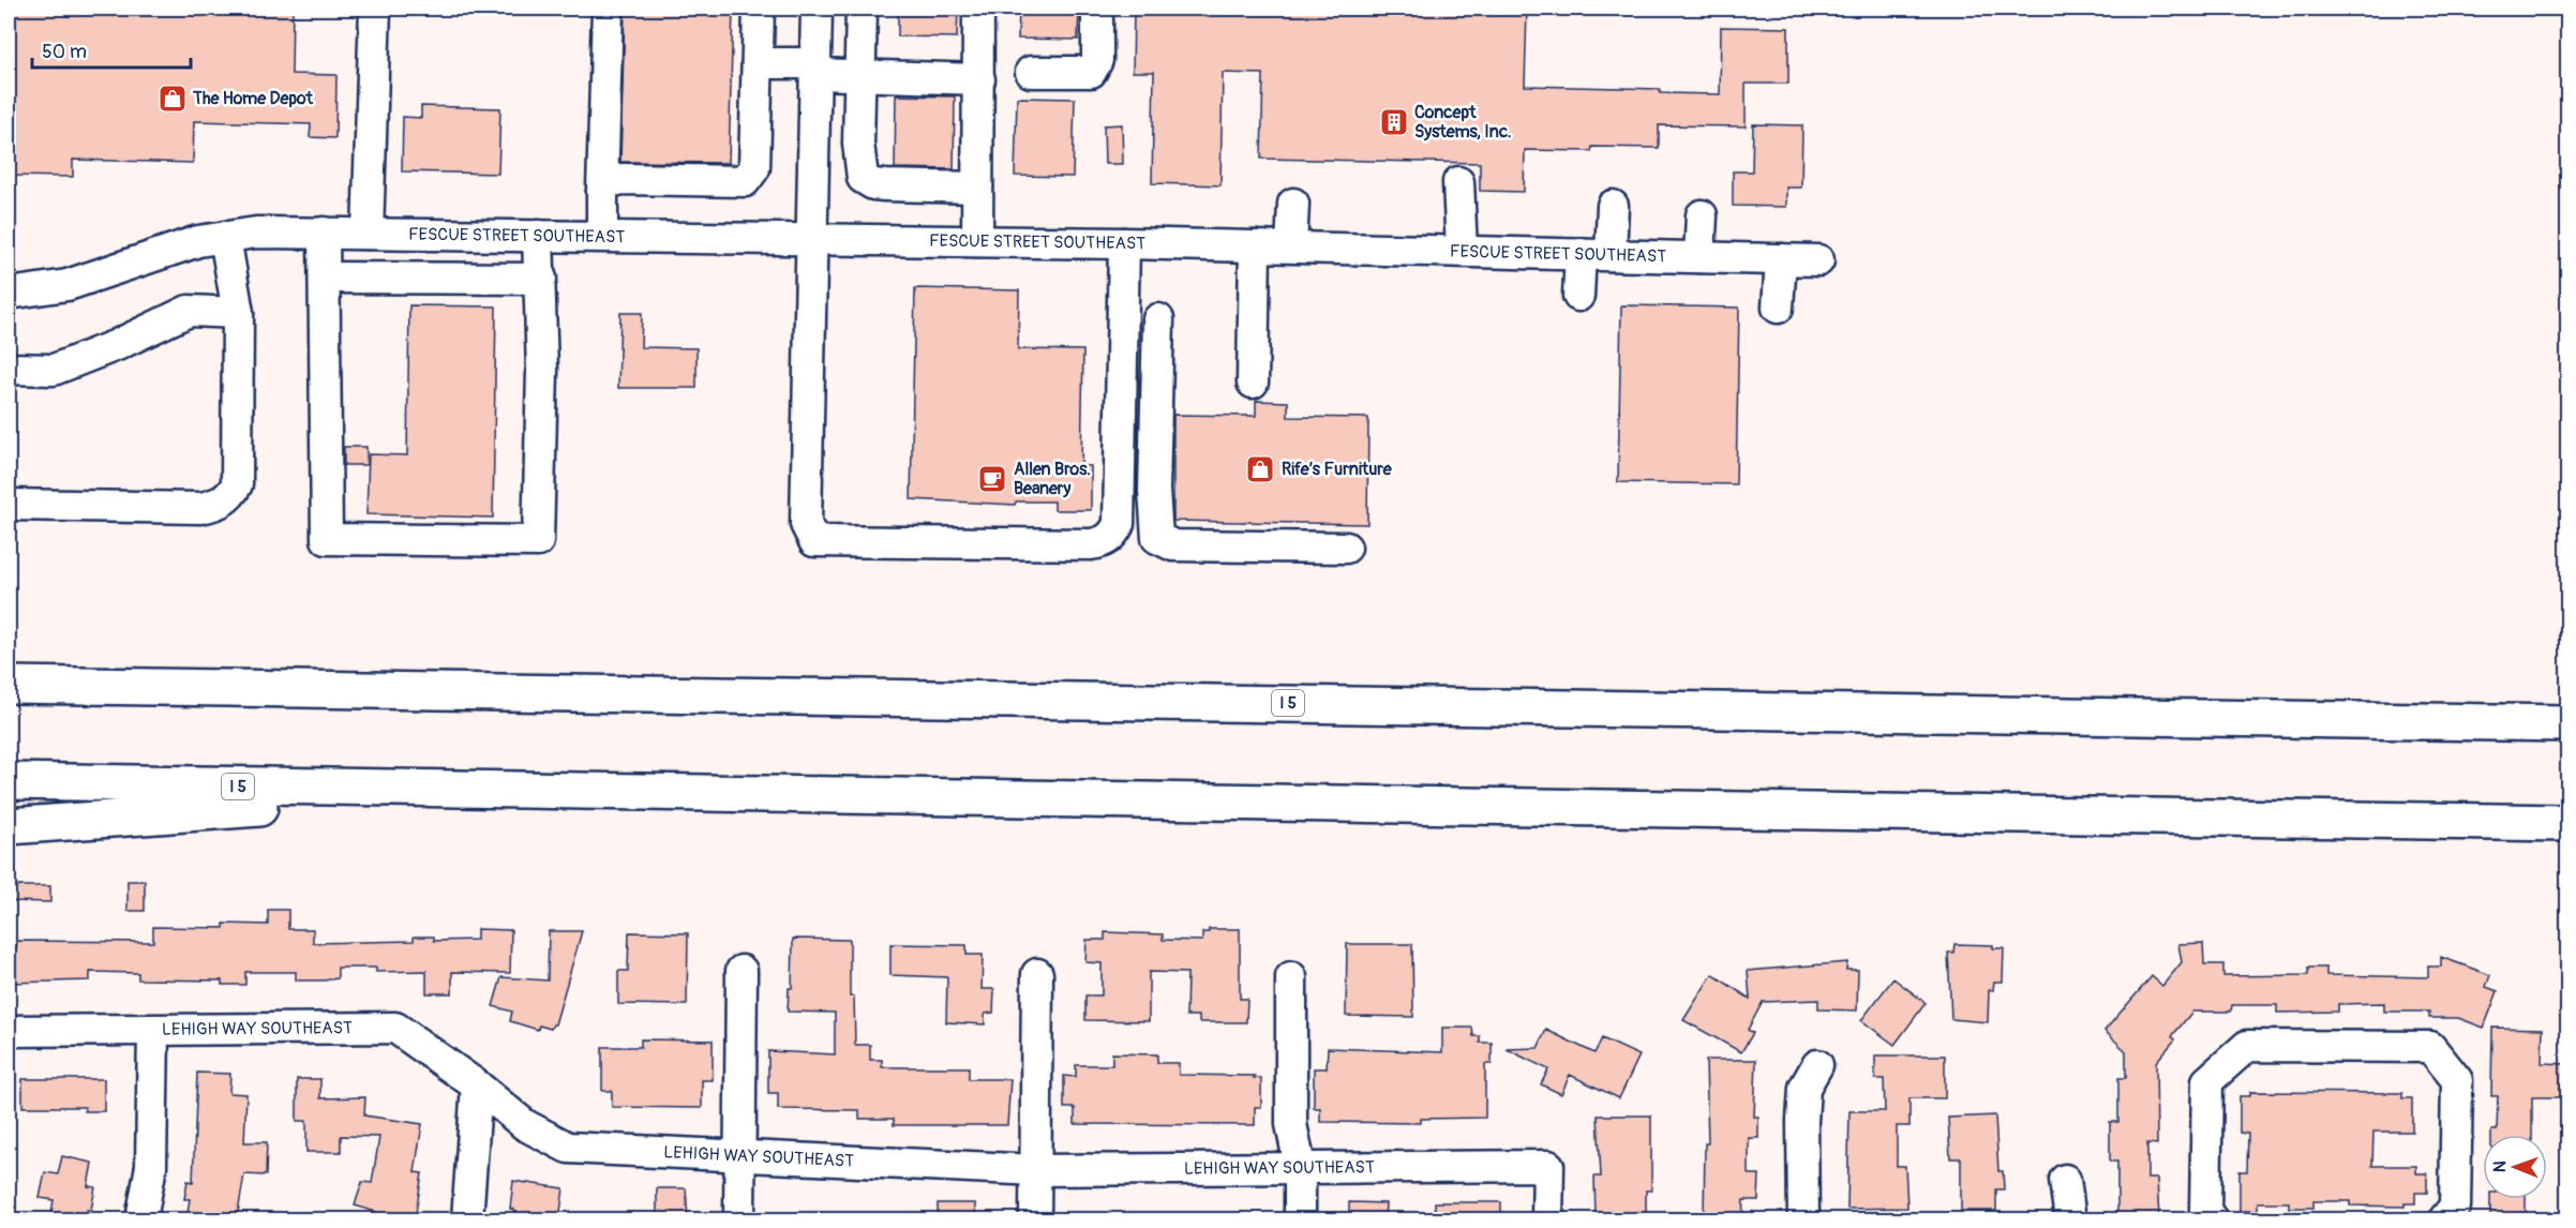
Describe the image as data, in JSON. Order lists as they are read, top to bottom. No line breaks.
{"streets":{"highway":["I 5"],"street":["FESCUE STREET SOUTHEAST","LEHIGH WAY SOUTHEAST"]},"places":{"shop":["The Home Depot","Rife’s Furniture"],"building":["Concept Systems, Inc."],"cafe":["Allen Bros. Beanery"]},"scale_bar":"50 m","north":"left"}
